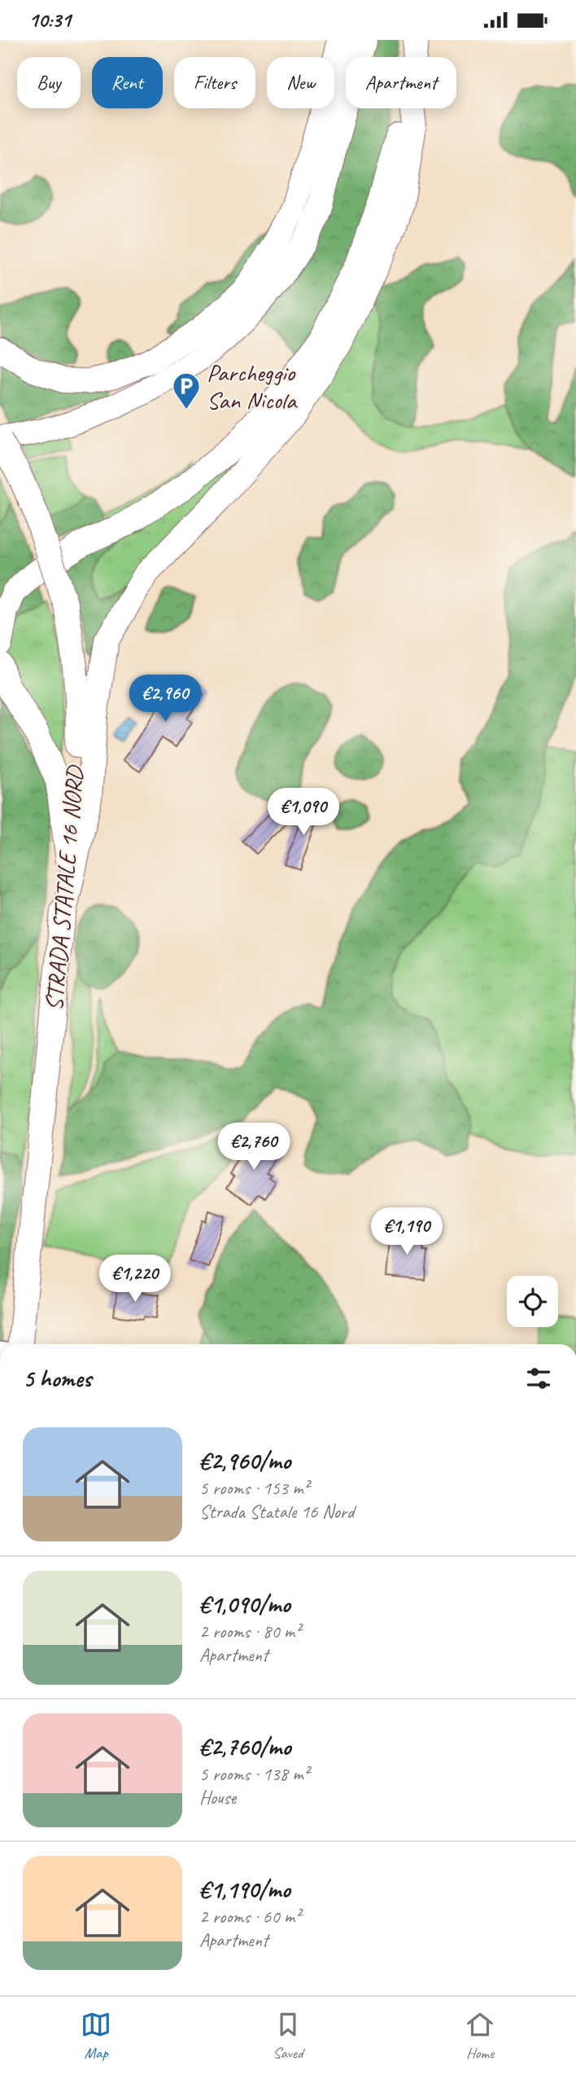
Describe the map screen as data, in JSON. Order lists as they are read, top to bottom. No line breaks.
{"streets":{"main road":["STRADA STATALE 16 NORD"]},"places":{"parking":["Parcheggio San Nicola"]},"page":{"status":"10:31","chip":["Buy","Rent","Filters","New","Apartment"],"price":["€2,960","€1,090","€2,760","€1,190","€1,220"],"heading":"5 homes","list":[{"name":"€2,960/mo","note":"5 rooms · 153 m² · Strada Statale 16 Nord"},{"name":"€1,090/mo","note":"2 rooms · 80 m² · Apartment"},{"name":"€2,760/mo","note":"5 rooms · 138 m² · House"},{"name":"€1,190/mo","note":"2 rooms · 60 m² · Apartment"}],"tabs":["Map","Saved","Home"]}}
